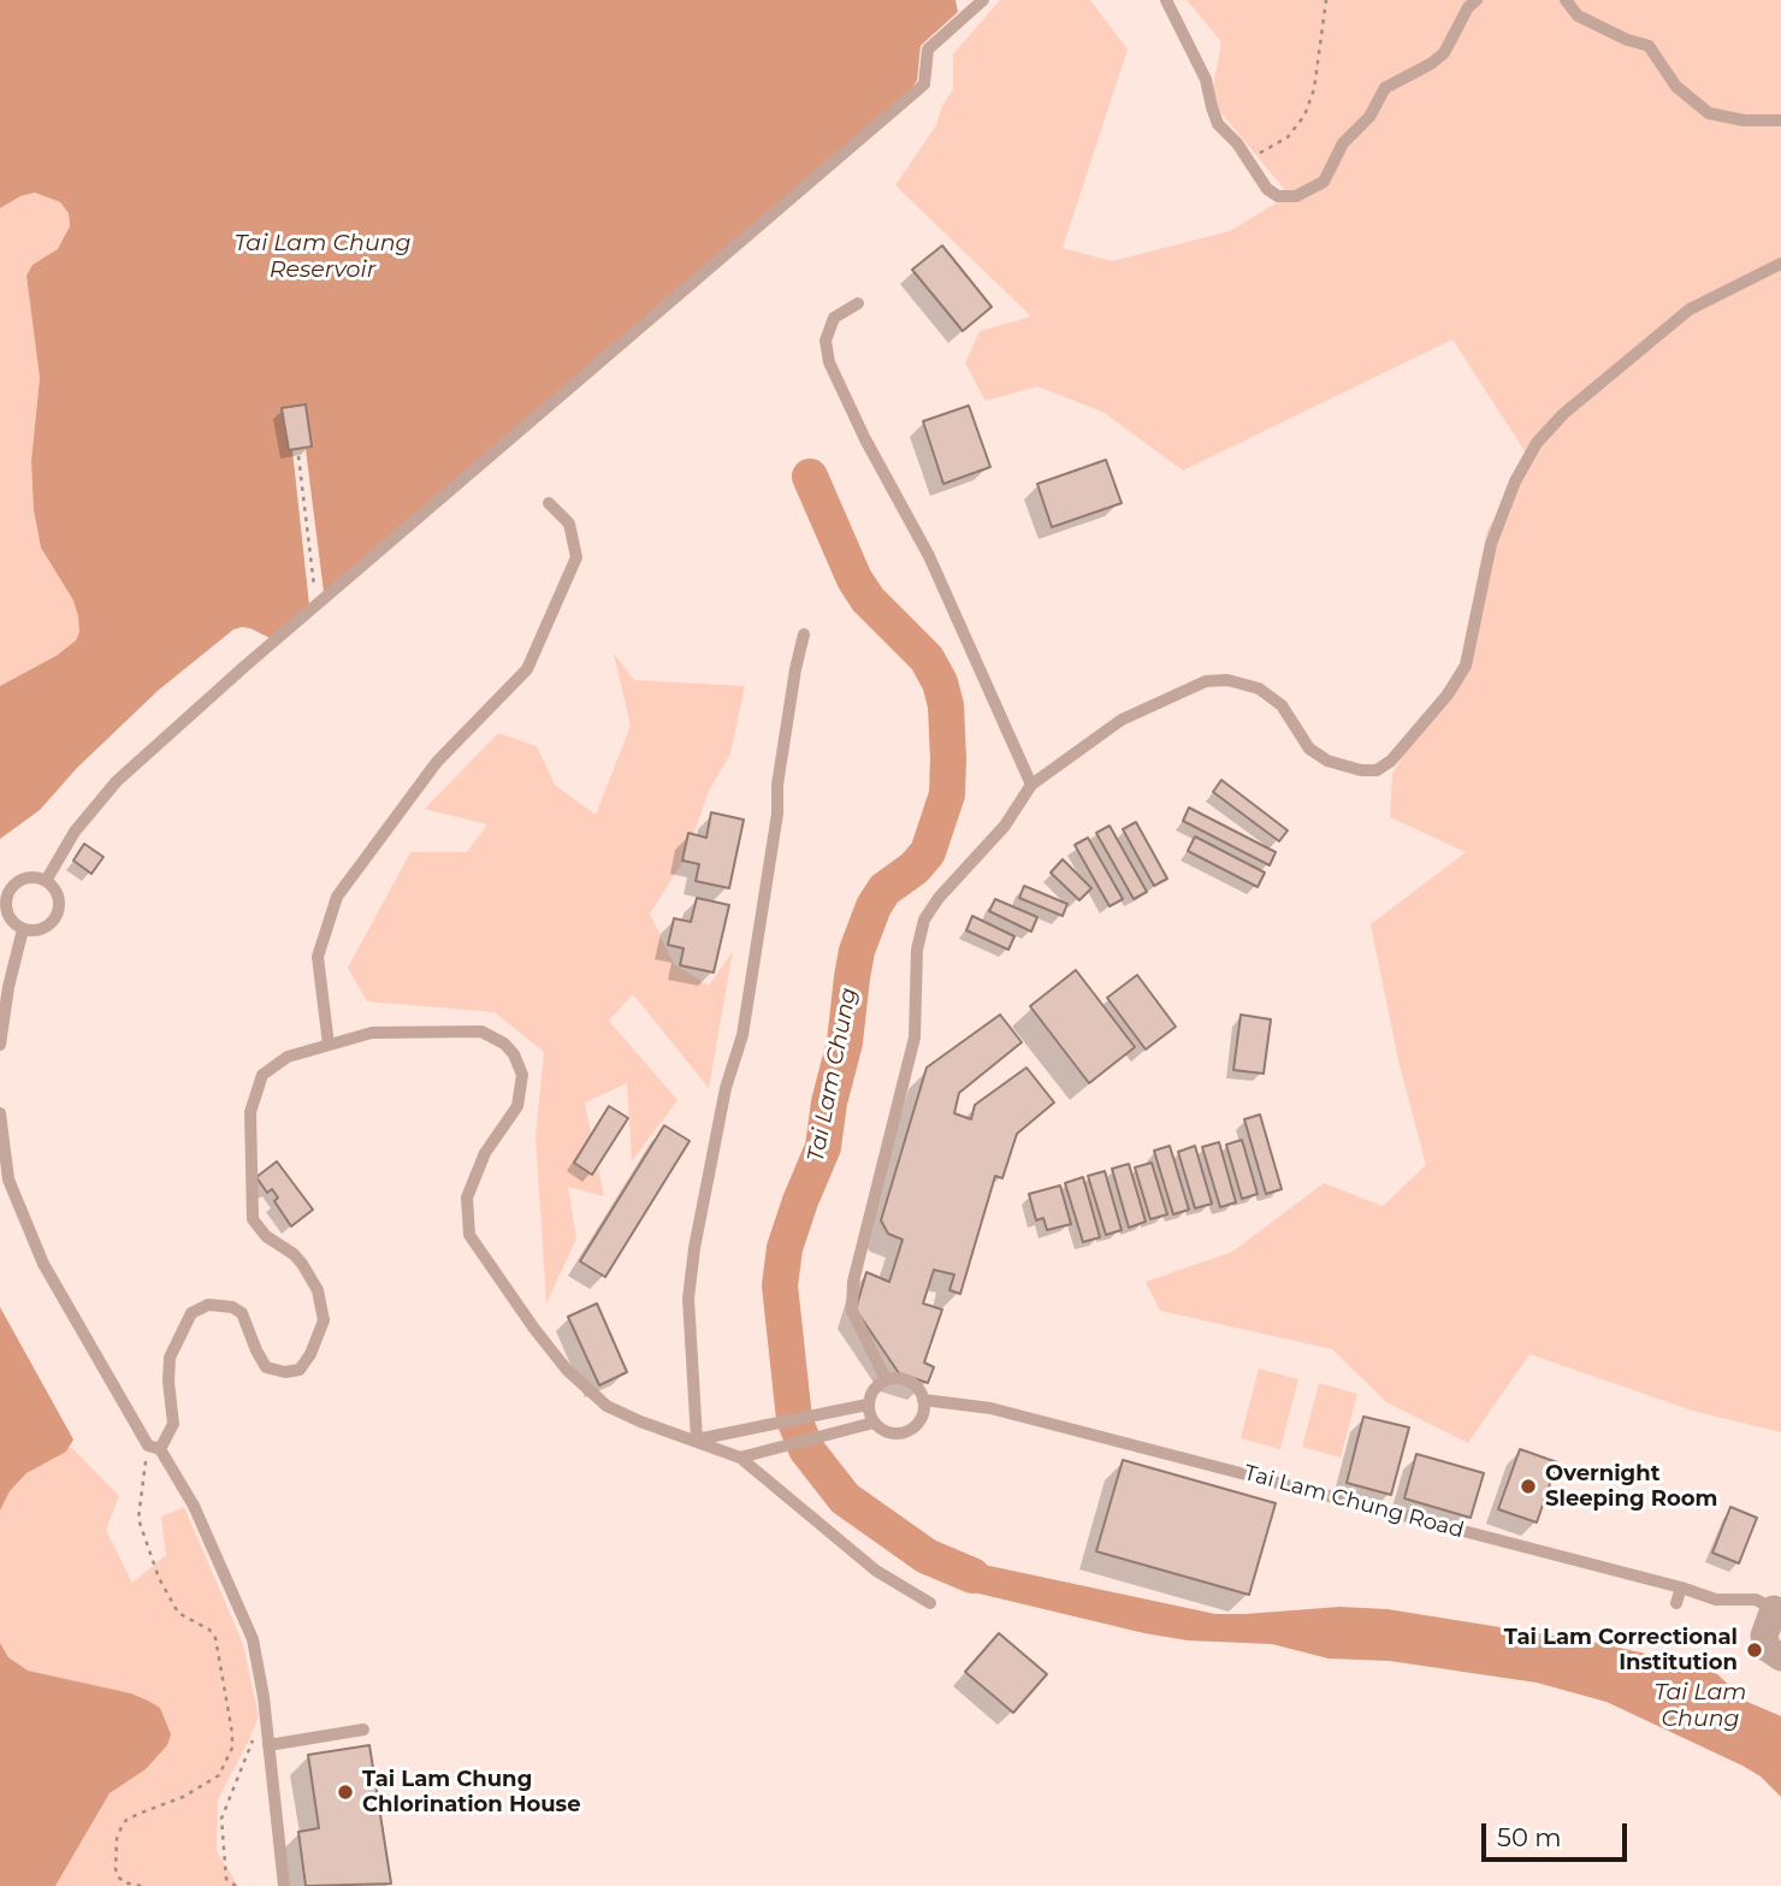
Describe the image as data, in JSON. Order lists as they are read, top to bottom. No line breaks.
{"streets":{"lane":["Tai Lam Chung Road"]},"water":["Tai Lam Chung Reservoir","Tai Lam Chung"],"places":["Overnight Sleeping Room","Tai Lam Correctional Institution","Tai Lam Chung Chlorination House"],"scale_bar":"50 m"}
